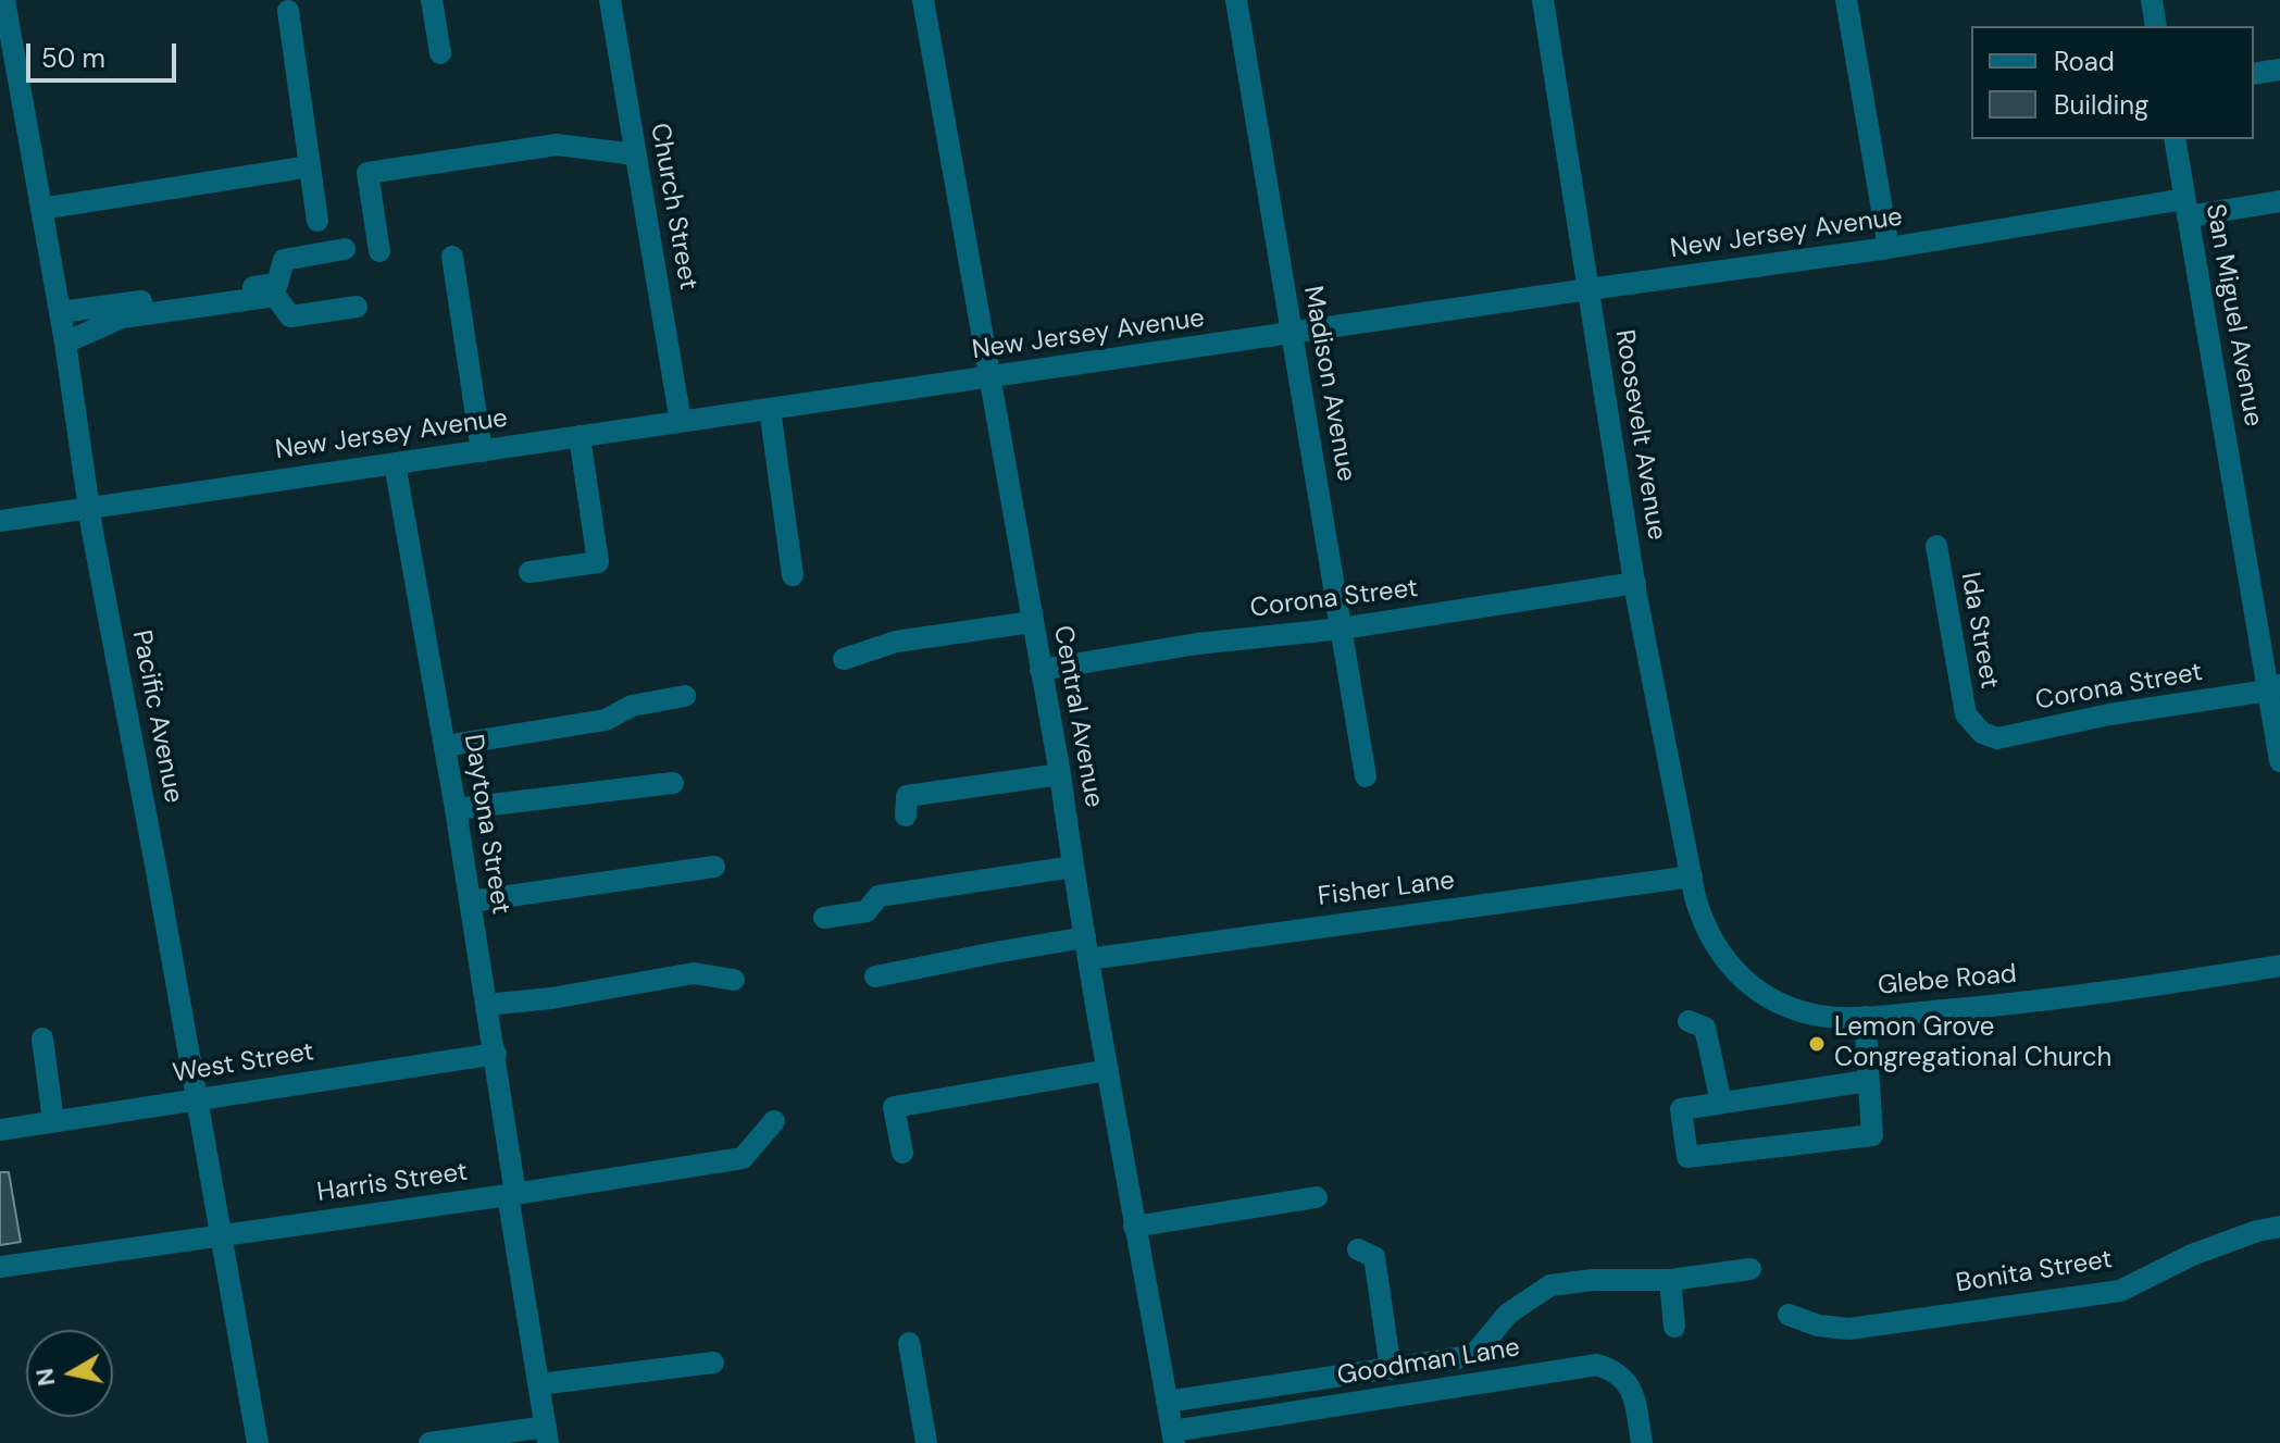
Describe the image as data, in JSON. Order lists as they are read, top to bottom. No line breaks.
{"streets":{"street":["Church Street","New Jersey Avenue","San Miguel Avenue","Madison Avenue","Roosevelt Avenue","Corona Street","Ida Street","Pacific Avenue","Central Avenue","Daytona Street","Fisher Lane","Glebe Road","West Street","Harris Street","Bonita Street","Goodman Lane"]},"crossings":[["Church Street","New Jersey Avenue"],["New Jersey Avenue","San Miguel Avenue"],["New Jersey Avenue","Madison Avenue"],["New Jersey Avenue","Roosevelt Avenue"],["New Jersey Avenue","Pacific Avenue"],["New Jersey Avenue","Central Avenue"],["New Jersey Avenue","Daytona Street"],["San Miguel Avenue","Corona Street"],["Madison Avenue","Corona Street"],["Roosevelt Avenue","Corona Street"],["Roosevelt Avenue","Fisher Lane"],["Roosevelt Avenue","Glebe Road"],["Corona Street","Ida Street"],["Corona Street","Central Avenue"],["Pacific Avenue","West Street"],["Pacific Avenue","Harris Street"],["Central Avenue","Fisher Lane"],["Central Avenue","Goodman Lane"],["Daytona Street","West Street"],["Daytona Street","Harris Street"],["Fisher Lane","Glebe Road"]],"places":["Lemon Grove Congregational Church"],"legend":["Road","Building"],"scale_bar":"50 m","north":"left"}
